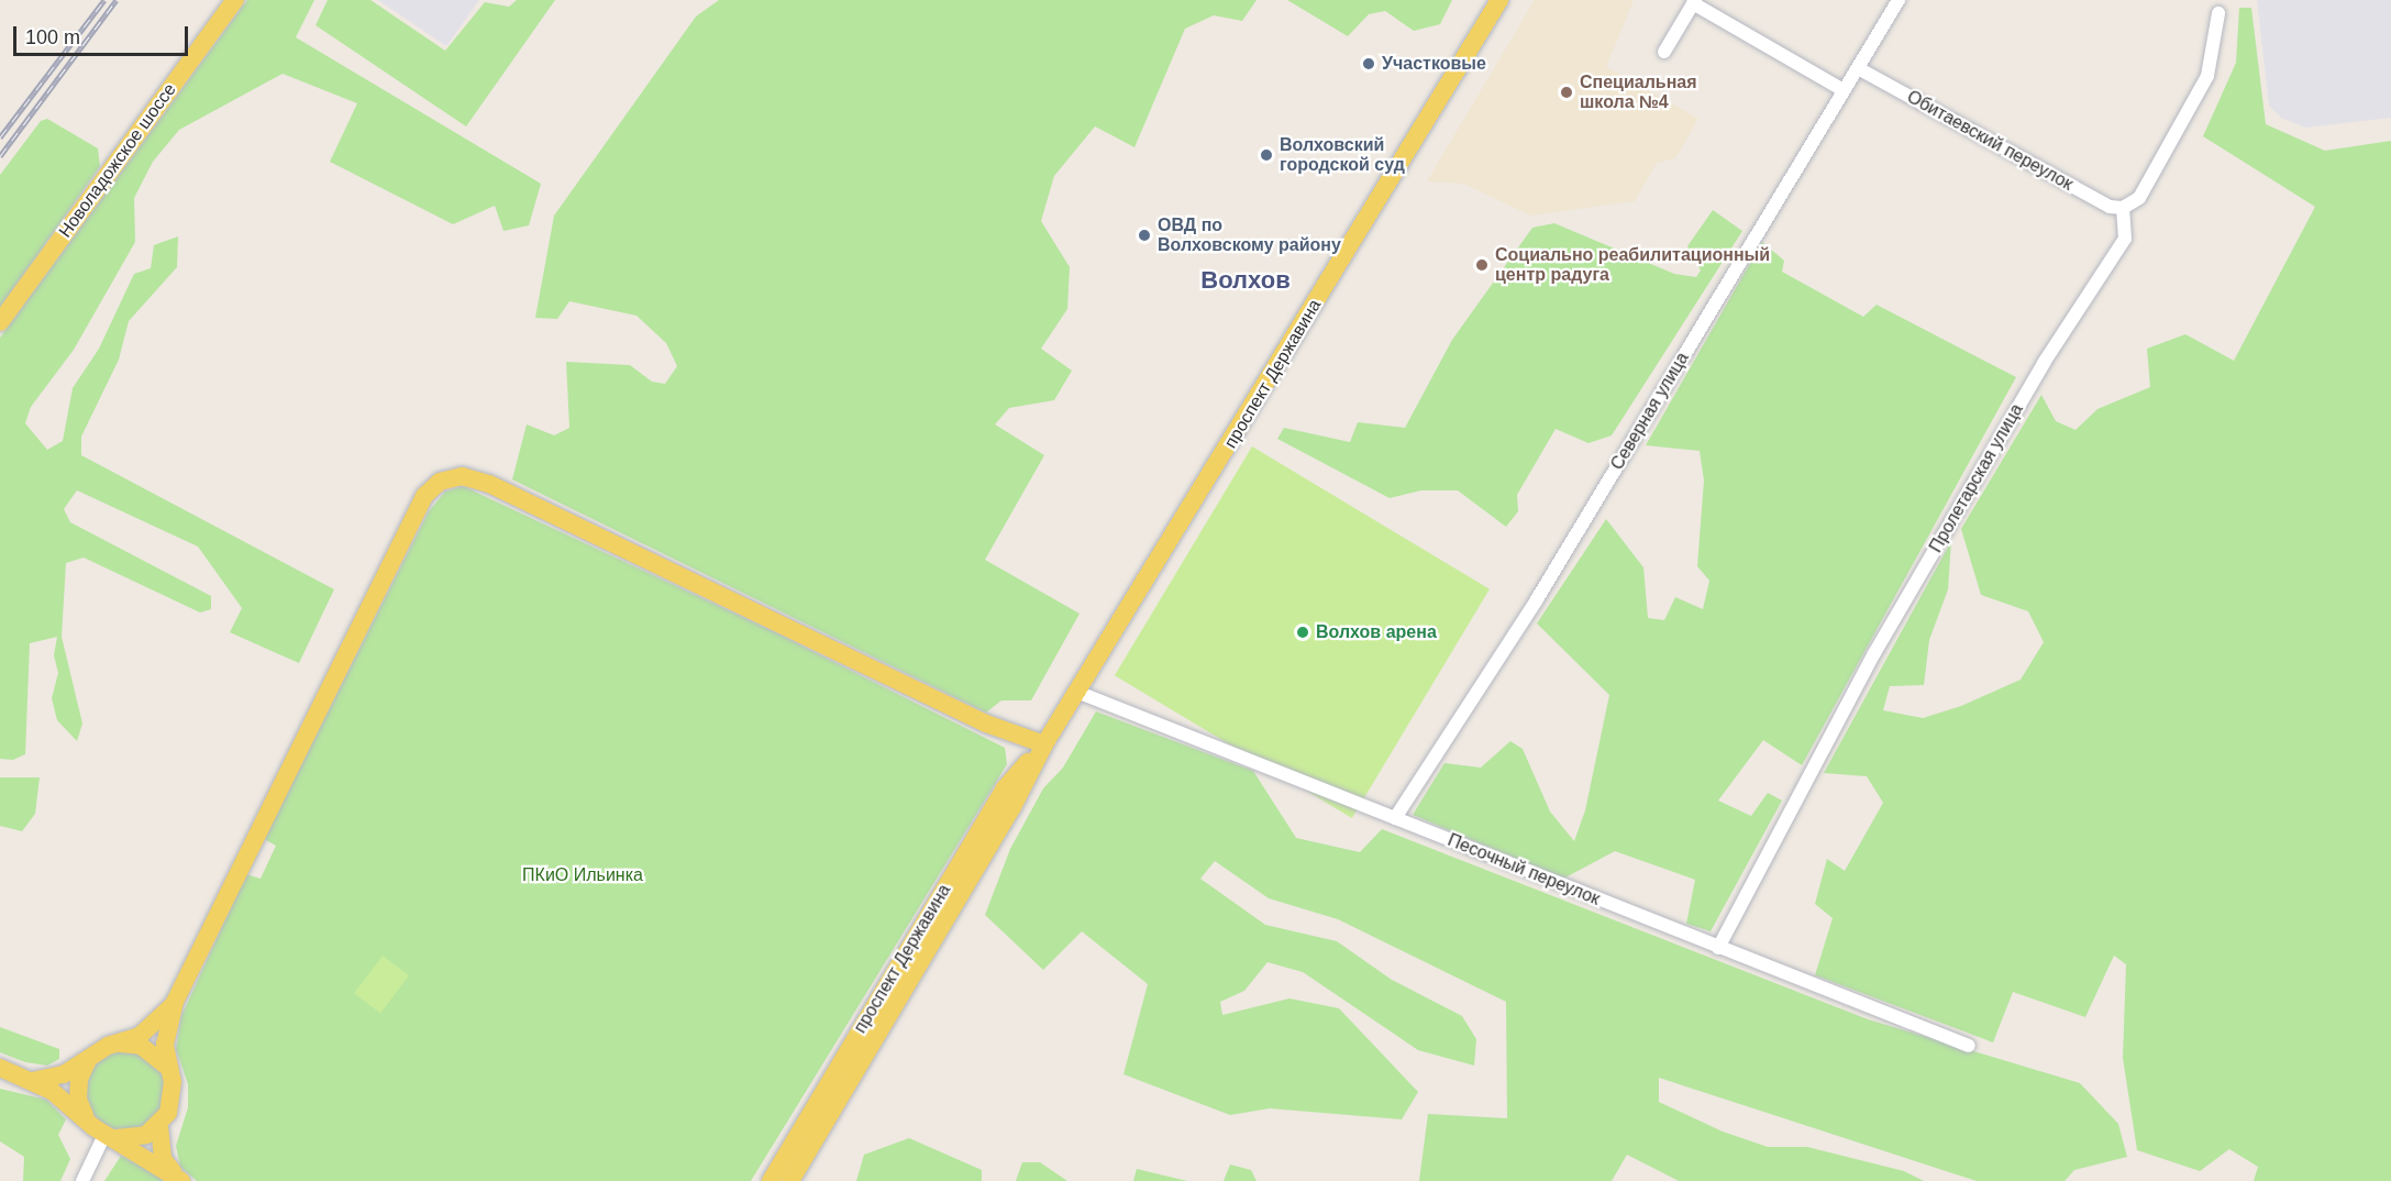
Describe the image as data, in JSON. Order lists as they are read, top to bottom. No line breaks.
{"streets":{"main road":["Новоладожское шоссе","проспект Державина"],"street":["Обитаевский переулок","Северная улица","Пролетарская улица","Песочный переулок"]},"crossings":[["Обитаевский переулок","Северная улица"],["Обитаевский переулок","Пролетарская улица"],["проспект Державина","Песочный переулок"],["Северная улица","Песочный переулок"],["Пролетарская улица","Песочный переулок"]],"districts":["Волхов"],"parks":["ПКиО Ильинка"],"places":["Участковые","Специальная школа №4","Волховский городской суд","ОВД по Волховскому району","Социально реабилитационный центр радуга","Волхов арена"],"scale_bar":"100 m"}
